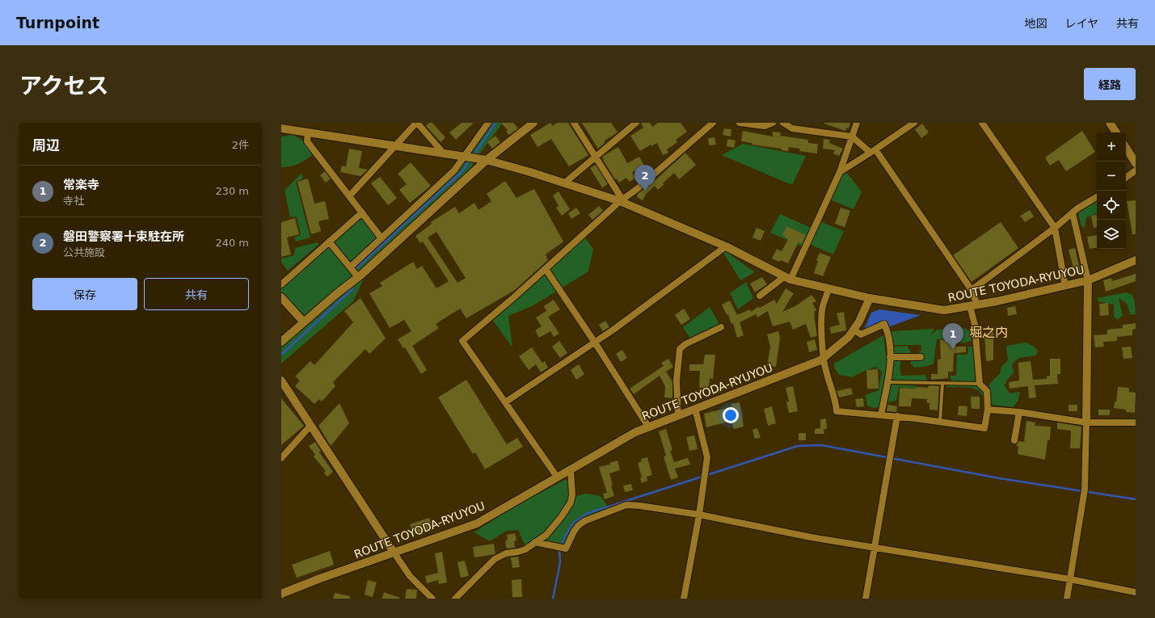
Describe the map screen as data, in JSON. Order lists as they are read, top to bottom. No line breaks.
{"streets":{"street":["ROUTE TOYODA-RYUYOU"]},"districts":["堀之内"],"page":{"header":"Turnpoint","nav":["地図","レイヤ","共有"],"title":"アクセス","buttons":["経路",["保存","共有"]],"heading":["周辺","2件"],"map_buttons":["+","−"],"list":[{"mark":"1","name":"常楽寺","note":"寺社","value":"230 m"},{"mark":"2","name":"磐田警察署十束駐在所","note":"公共施設","value":"240 m"}],"pins":["2","1"]}}
